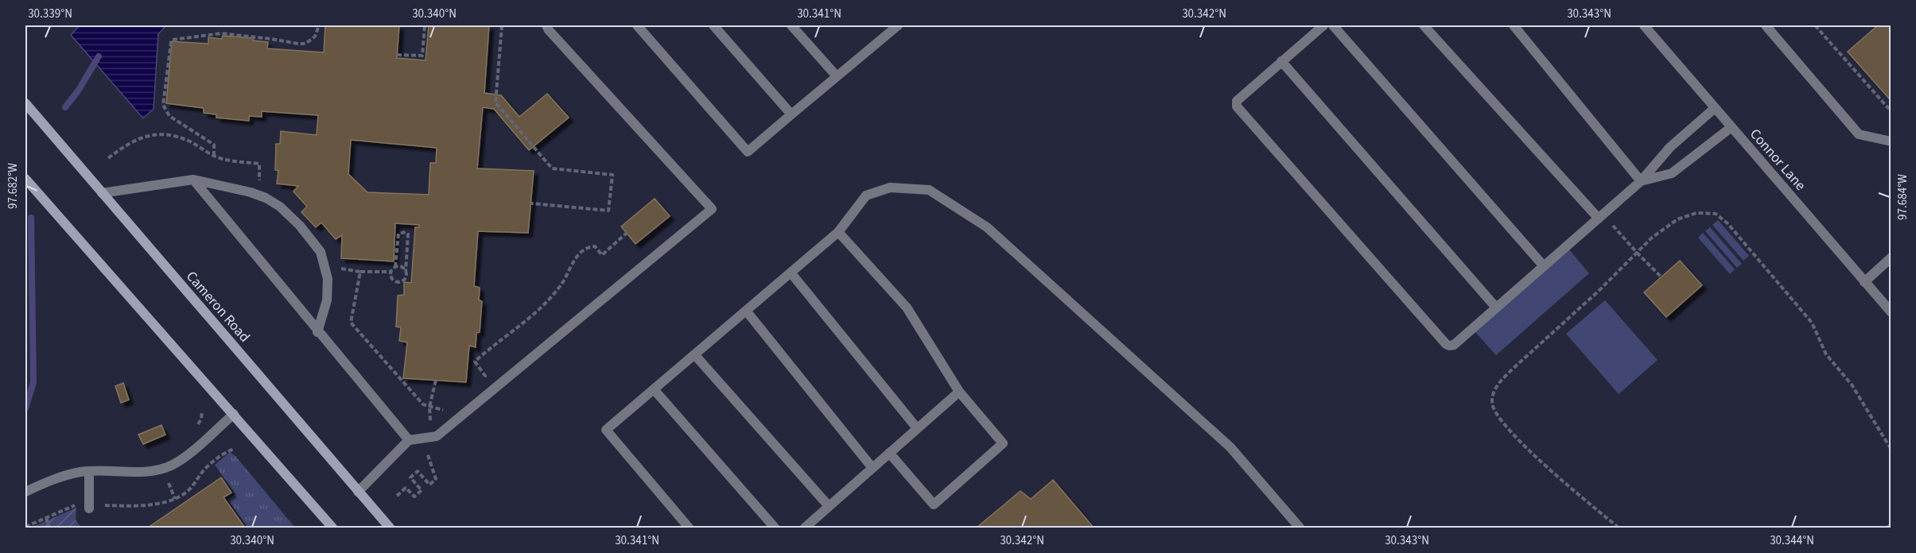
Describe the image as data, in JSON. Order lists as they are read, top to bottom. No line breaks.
{"streets":{"main road":["Cameron Road"],"street":["Connor Lane"]},"coordinates":["30.339°N","30.340°N","30.341°N","30.342°N","30.343°N","97.682°W","97.684°W","30.344°N"]}
